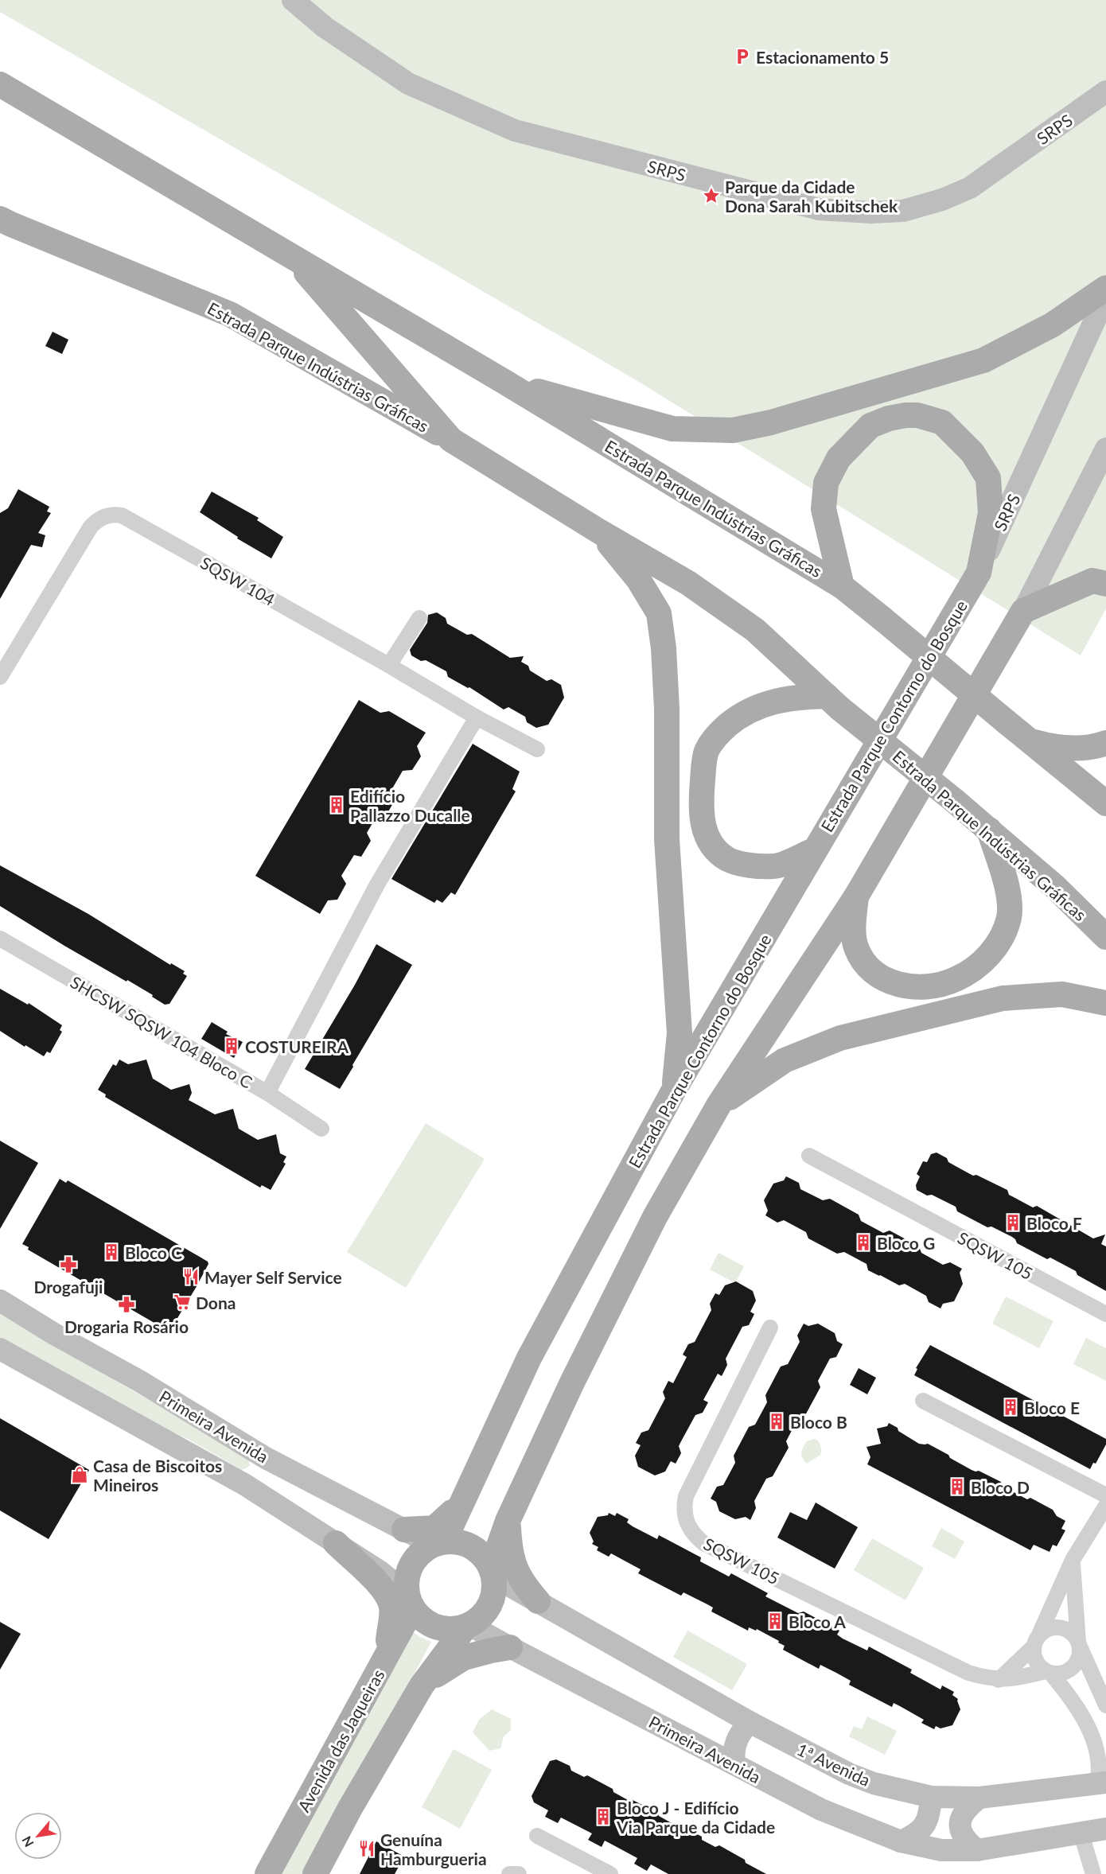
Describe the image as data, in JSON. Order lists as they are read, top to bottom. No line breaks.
{"streets":{"main road":["SRPS","Estrada Parque Indústrias Gráficas","Estrada Parque Contorno do Bosque","Primeira Avenida","Avenida das Jaqueiras","1ª Avenida"],"street":["SQSW 104","SHCSW SQSW 104 Bloco C","SQSW 105"]},"crossings":[["SRPS","Estrada Parque Contorno do Bosque"],["Estrada Parque Indústrias Gráficas","Estrada Parque Contorno do Bosque"],["Estrada Parque Contorno do Bosque","Primeira Avenida"],["Estrada Parque Contorno do Bosque","Avenida das Jaqueiras"],["Primeira Avenida","Avenida das Jaqueiras"]],"places":{"parking":["Estacionamento 5"],"place":["Parque da Cidade Dona Sarah Kubitschek"],"building":["Edifício Pallazzo Ducalle","COSTUREIRA","Bloco F","Bloco G","Bloco C","Bloco E","Bloco B","Bloco D","Bloco A","Bloco J - Edifício Via Parque da Cidade"],"pharmacy":["Drogafuji","Drogaria Rosário"],"restaurant":["Mayer Self Service","Genuína Hamburgueria"],"supermarket":["Dona"],"shop":["Casa de Biscoitos Mineiros"]},"north":"bottom left"}
